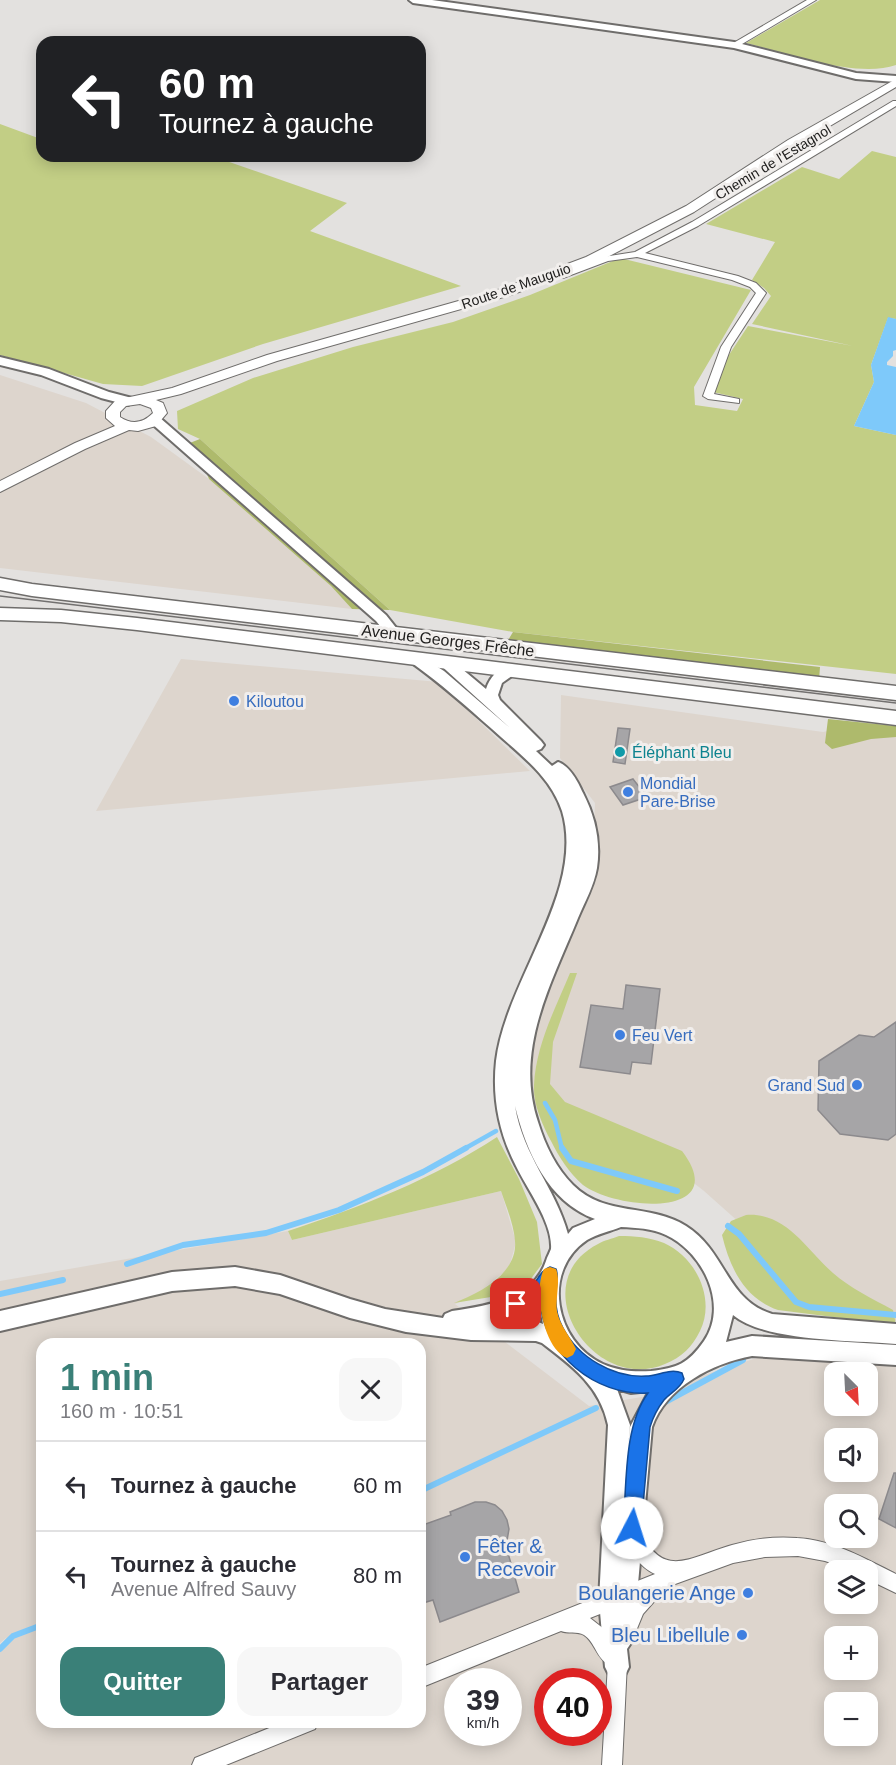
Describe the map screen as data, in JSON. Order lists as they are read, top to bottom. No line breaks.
{"streets":{"main road":["Route de Mauguio","Avenue Georges Frêche"],"street":["Chemin de l'Estagnol"]},"crossings":[["Chemin de l'Estagnol","Route de Mauguio"]],"places":["Kiloutou","Éléphant Bleu","Mondial Pare-Brise","Feu Vert","Grand Sud","Fêter & Recevoir","Boulangerie Ange","Bleu Libellule"],"north":"bottom right","page":{"turn":["60 m","Tournez à gauche"],"heading":["1 min","160 m · 10:51"],"map_buttons":["+","−"],"list":[{"name":"Tournez à gauche","value":"60 m"},{"name":"Tournez à gauche","note":"Avenue Alfred Sauvy","value":"80 m"}],"buttons":["Quitter","Partager"],"speed":"39 km/h","limit":"40"}}
